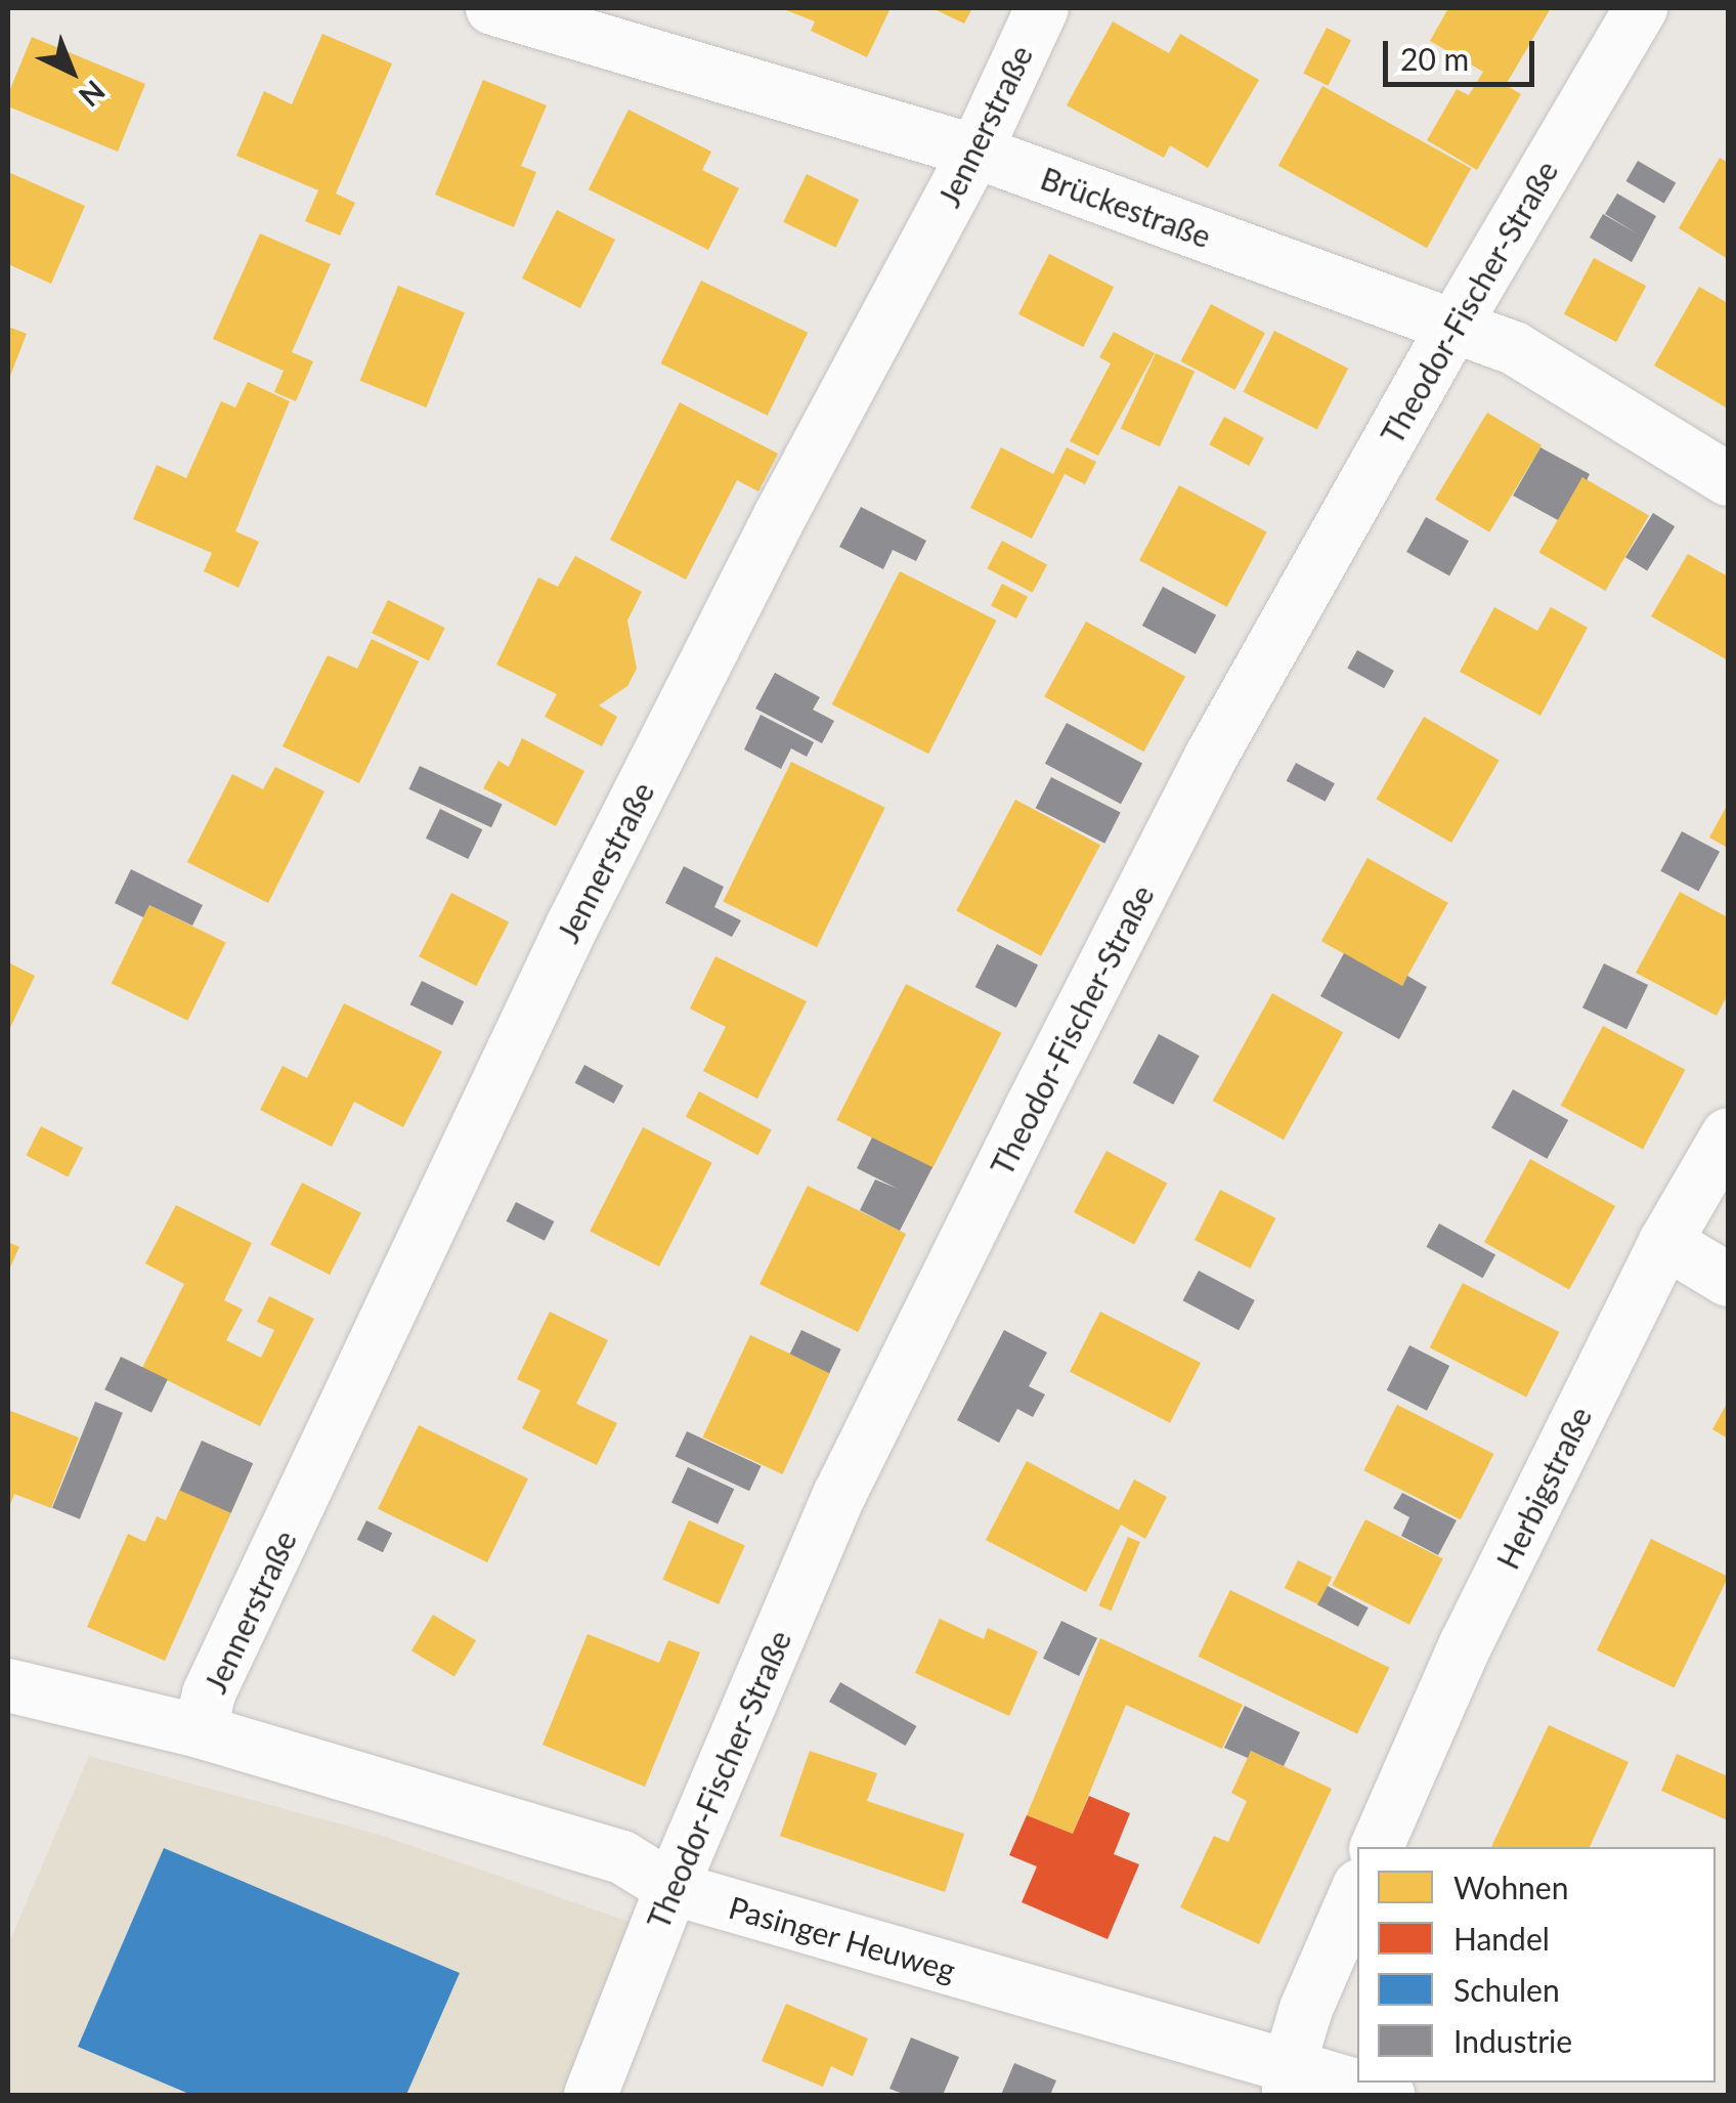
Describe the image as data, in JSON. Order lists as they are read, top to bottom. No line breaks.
{"streets":{"street":["Jennerstraße","Brückestraße","Theodor-Fischer-Straße","Herbigstraße","Pasinger Heuweg"]},"crossings":[["Jennerstraße","Brückestraße"],["Jennerstraße","Pasinger Heuweg"],["Brückestraße","Theodor-Fischer-Straße"],["Theodor-Fischer-Straße","Pasinger Heuweg"]],"legend":["Wohnen","Handel","Schulen","Industrie"],"scale_bar":"20 m","north":"bottom right"}
